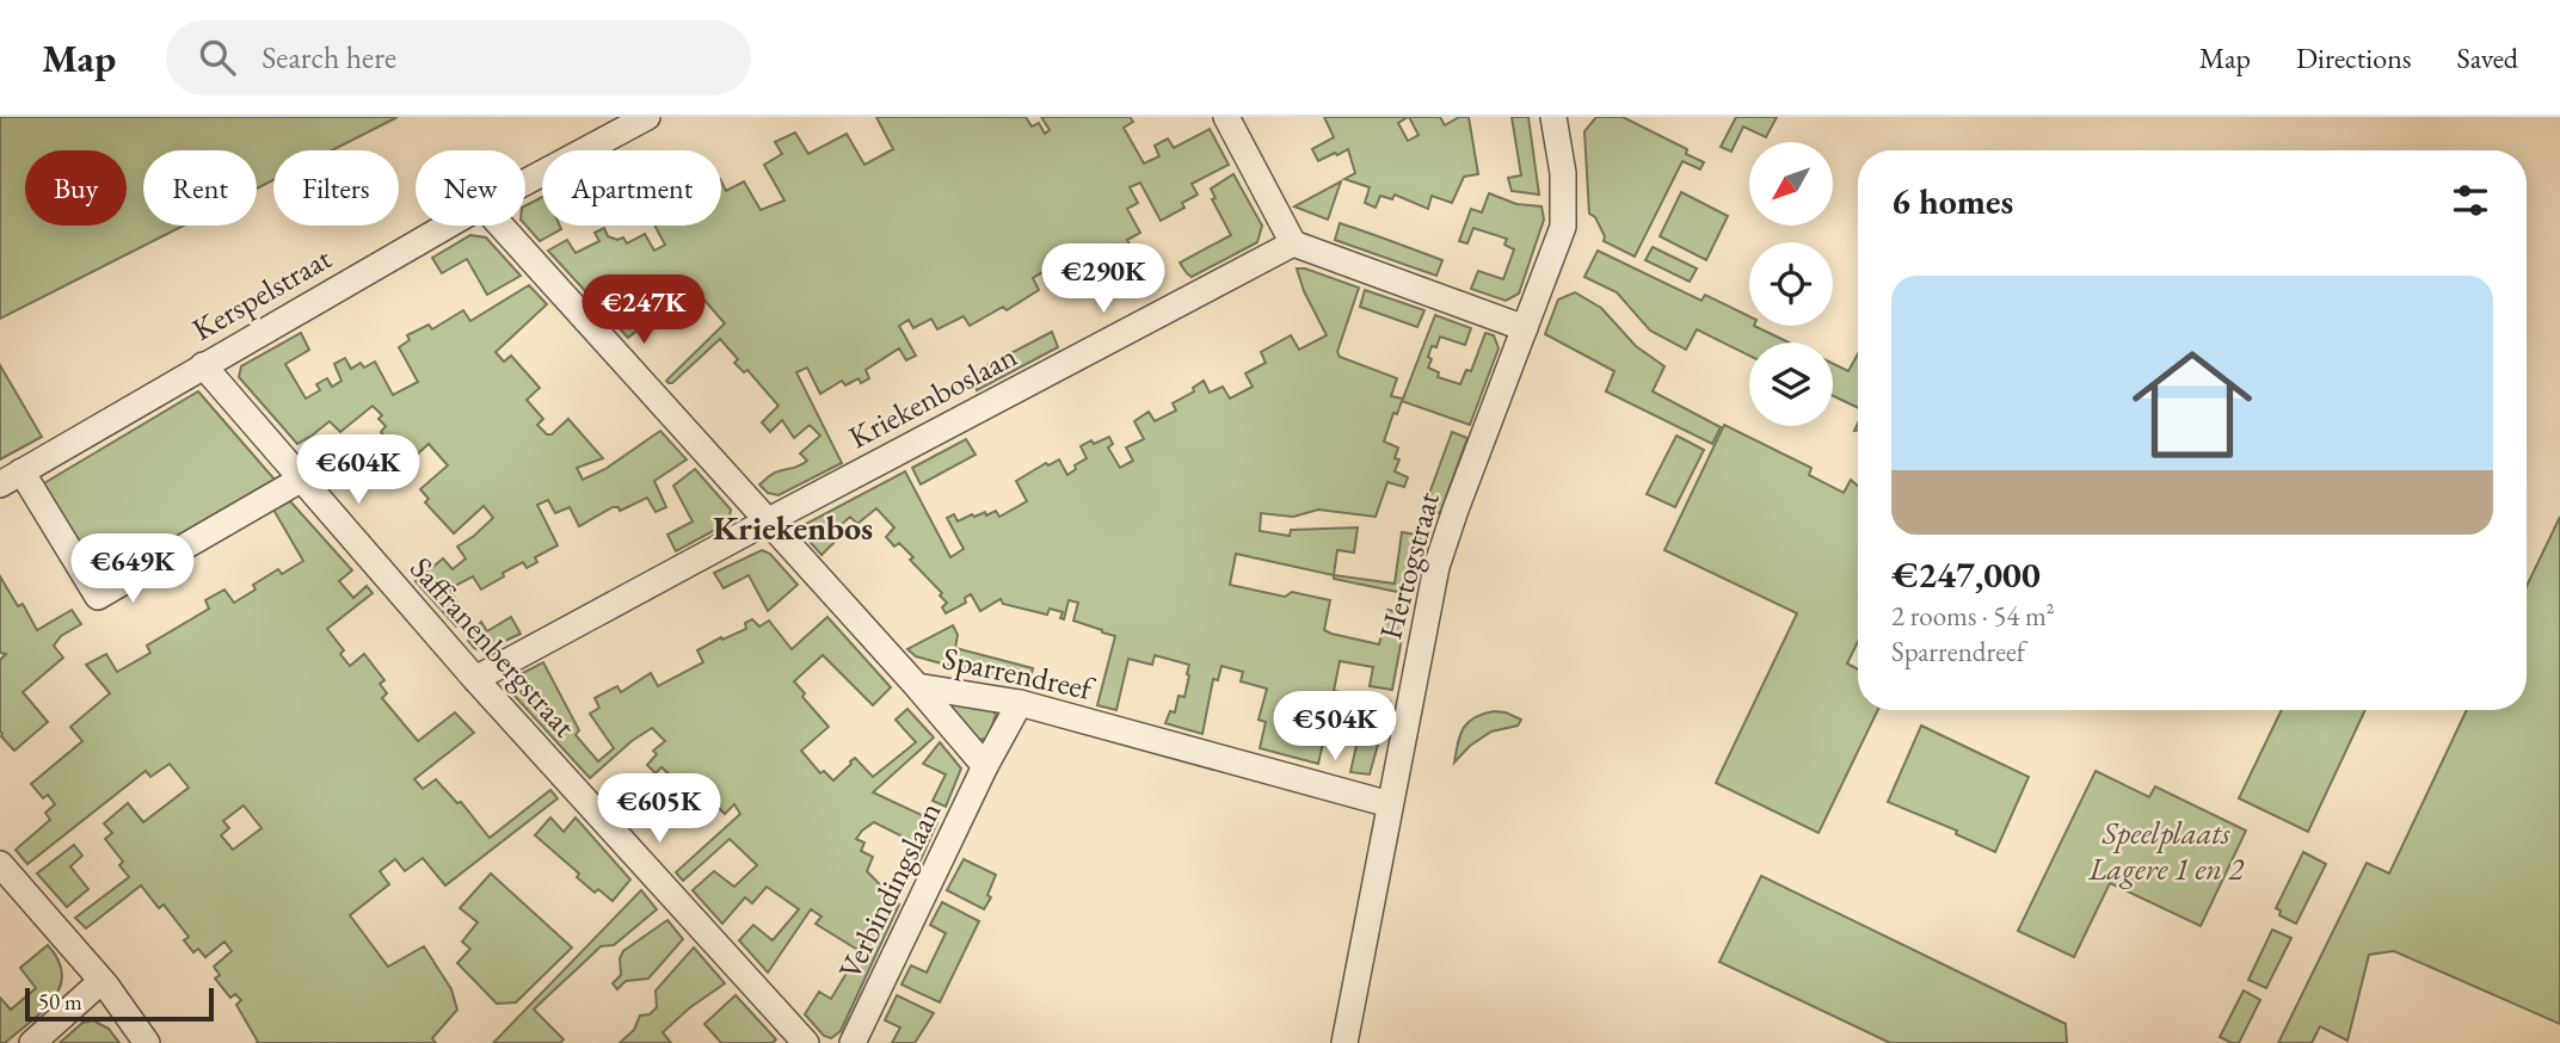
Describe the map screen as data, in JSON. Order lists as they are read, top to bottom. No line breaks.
{"streets":{"street":["Kerspelstraat","Kriekenboslaan","Hertogstraat","Saffranenbergstraat","Sparrendreef","Verbindingslaan"]},"crossings":[["Kerspelstraat","Saffranenbergstraat"],["Kriekenboslaan","Saffranenbergstraat"],["Kriekenboslaan","Sparrendreef"],["Hertogstraat","Sparrendreef"],["Sparrendreef","Verbindingslaan"]],"districts":["Kriekenbos"],"parks":["Speelplaats Lagere 1 en 2"],"scale_bar":"50 m","north":"bottom left","page":{"header":"Map","search":"Search here","nav":["Map","Directions","Saved"],"chip":["Buy","Rent","Filters","New","Apartment"],"heading":"6 homes","price":["€290K","€247K","€604K","€649K","€504K","€605K"],"list":[{"name":"€247,000","note":"2 rooms · 54 m² · Sparrendreef"}],"scale":"50 m"}}
